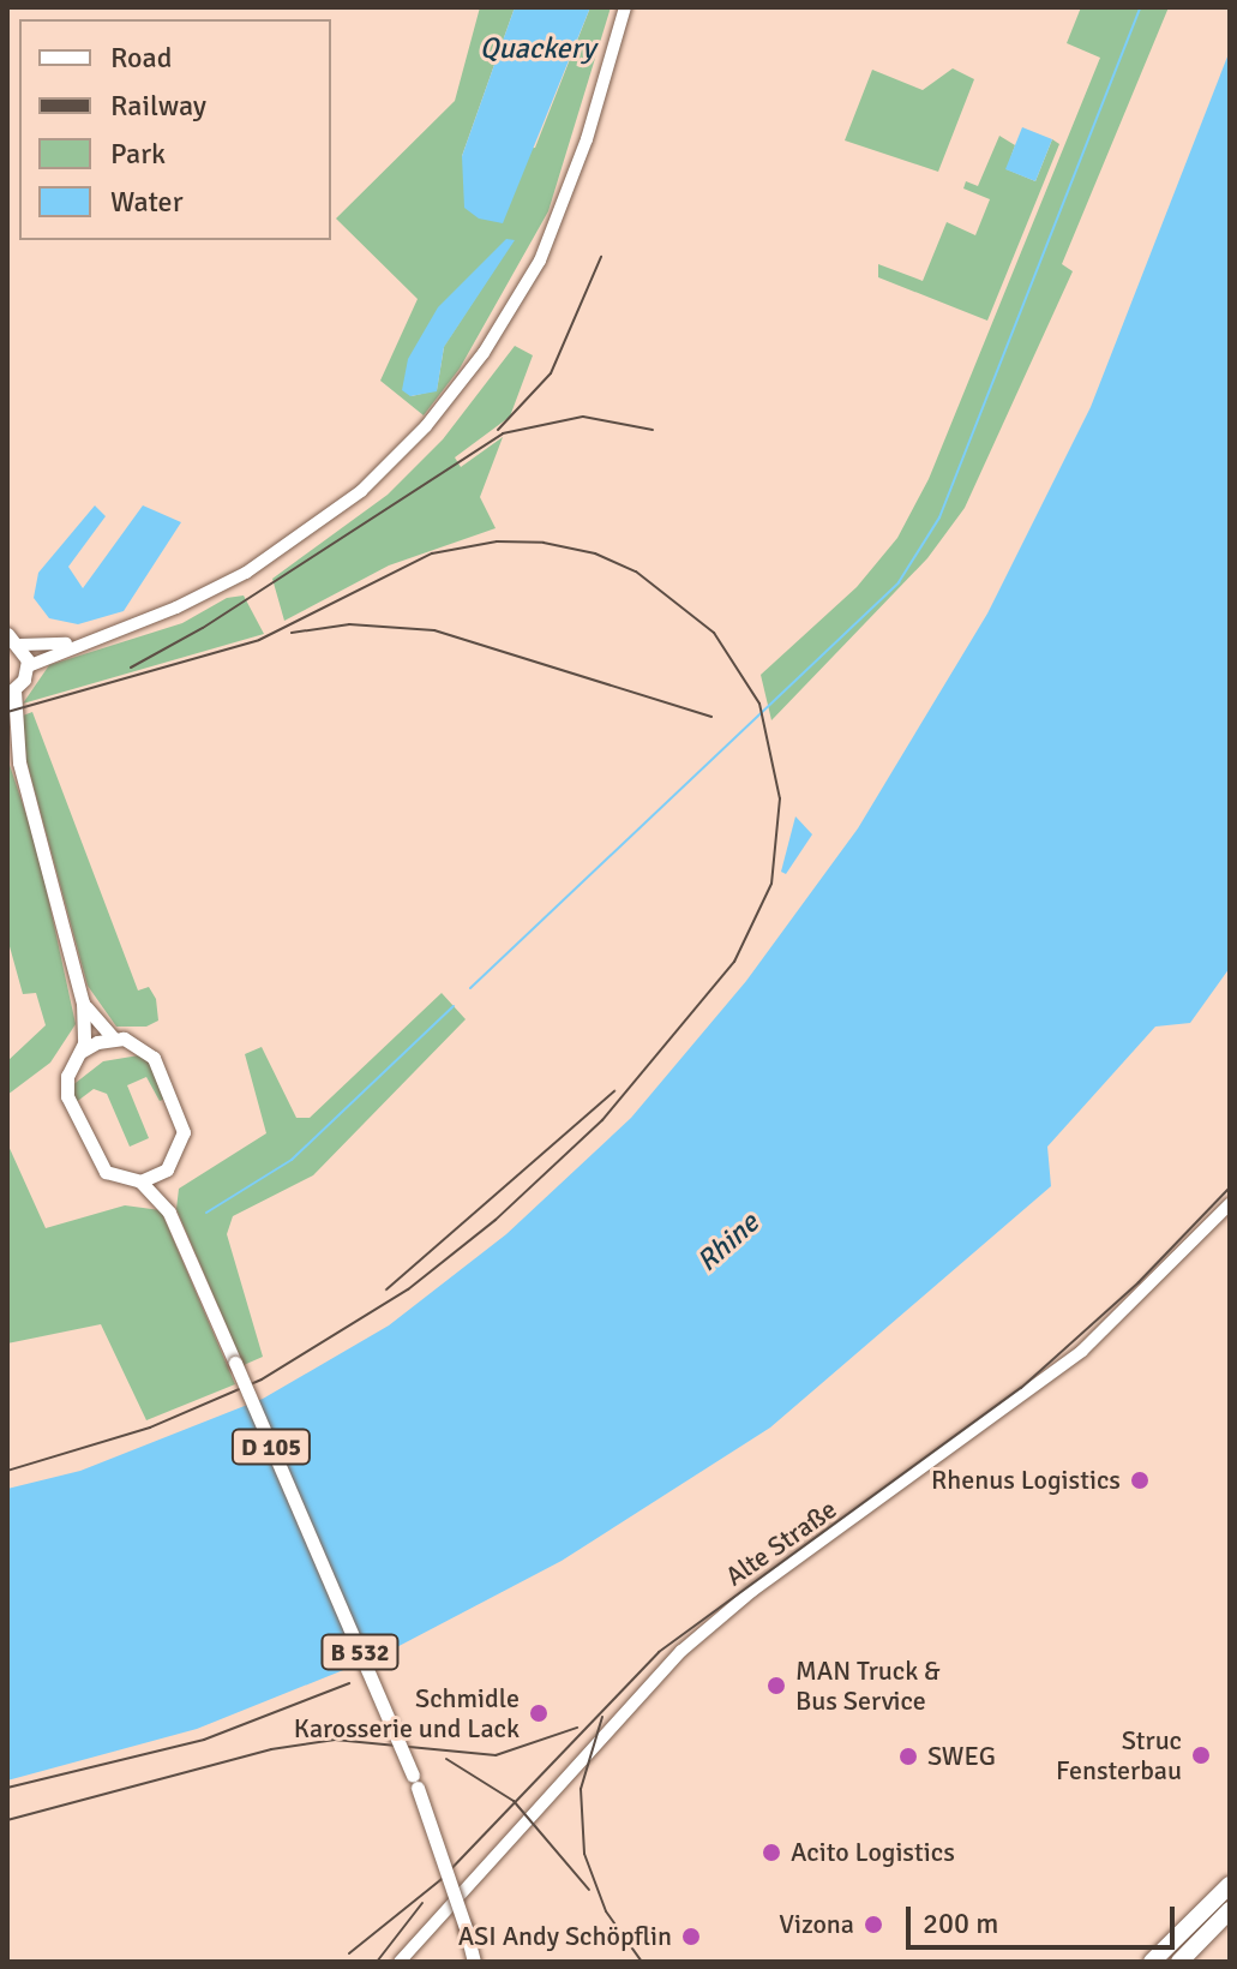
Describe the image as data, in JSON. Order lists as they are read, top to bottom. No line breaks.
{"streets":{"main road":["D 105","B 532"],"street":["Alte Straße"]},"crossings":[["D 105","B 532"]],"water":["Quackery","Rhine"],"places":["Rhenus Logistics","MAN Truck & Bus Service","Schmidle Karosserie und Lack","Struc Fensterbau","SWEG","Acito Logistics","Vizona","ASI Andy Schöpflin"],"legend":["Road","Railway","Park","Water"],"scale_bar":"200 m"}
